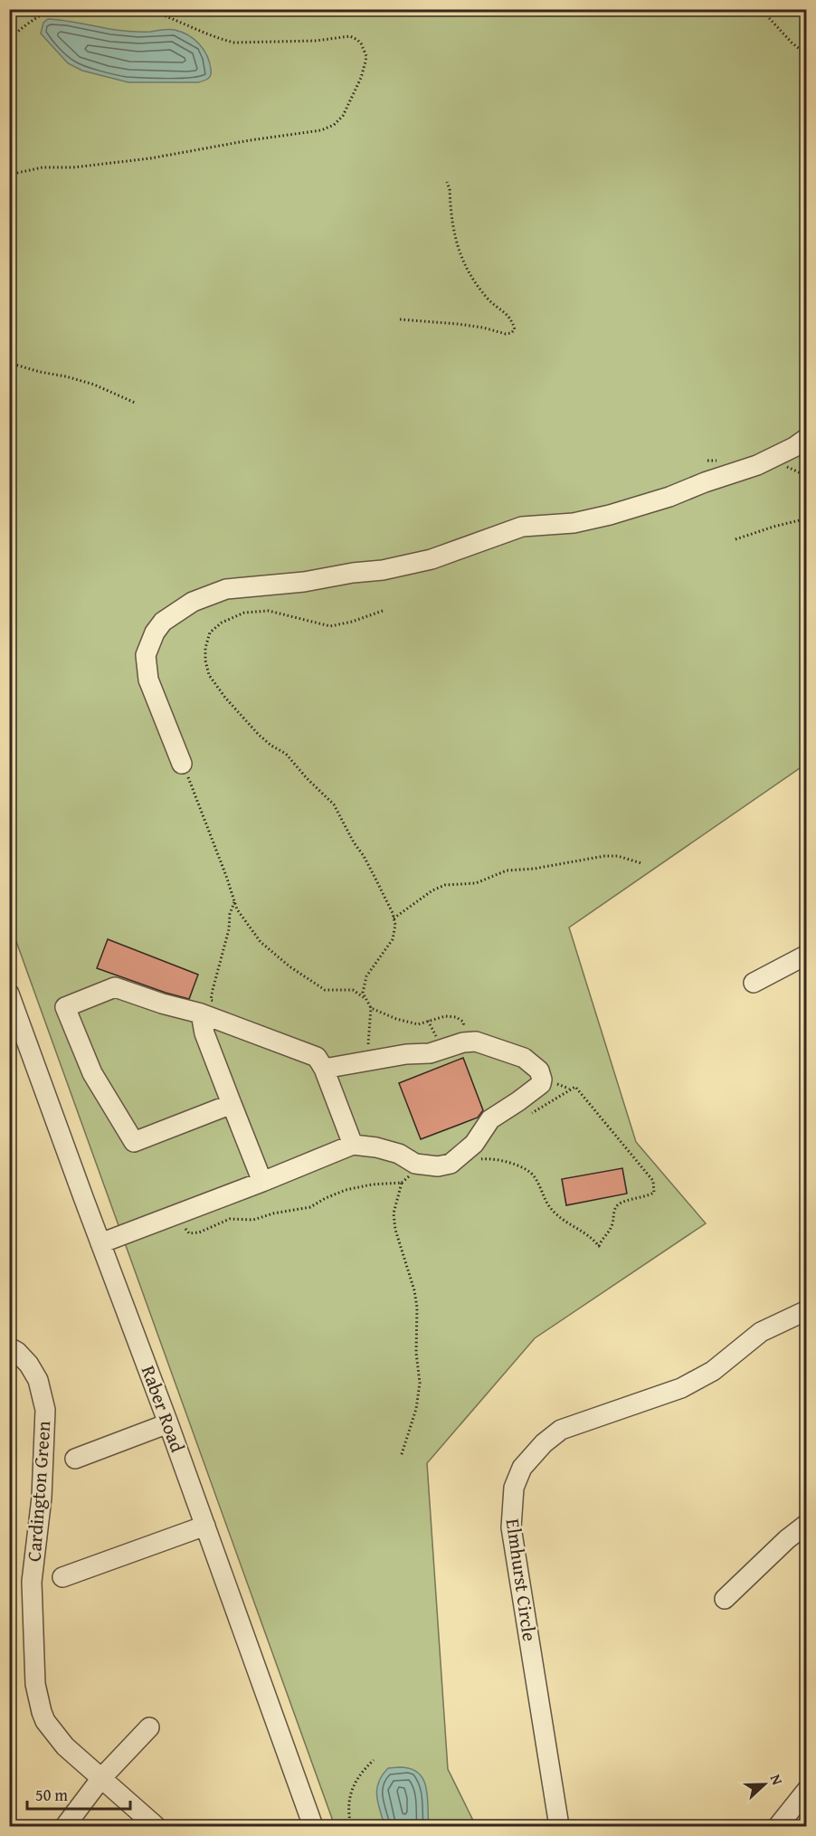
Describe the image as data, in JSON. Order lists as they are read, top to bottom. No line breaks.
{"streets":{"street":["Raber Road","Cardington Green","Elmhurst Circle"]},"scale_bar":"50 m","north":"right"}
